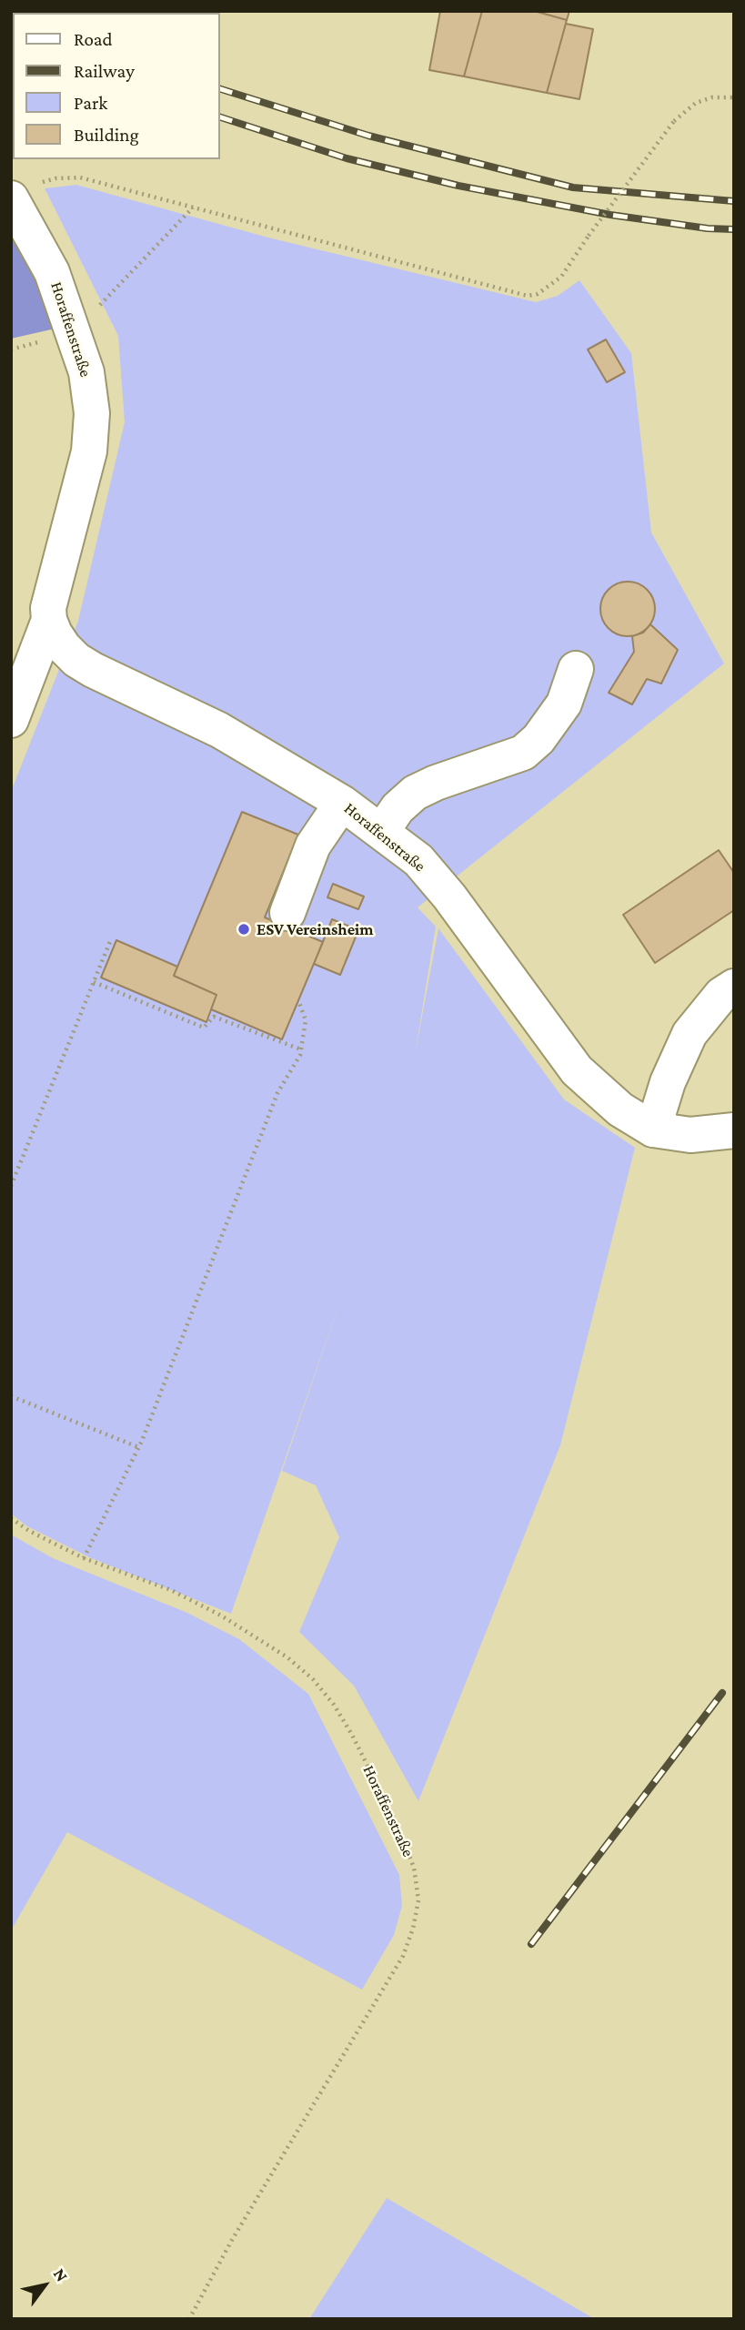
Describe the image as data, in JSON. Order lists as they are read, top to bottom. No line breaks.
{"streets":{"street":["Horaffenstraße"]},"places":["ESV Vereinsheim"],"legend":["Road","Railway","Park","Building"],"north":"top right"}
